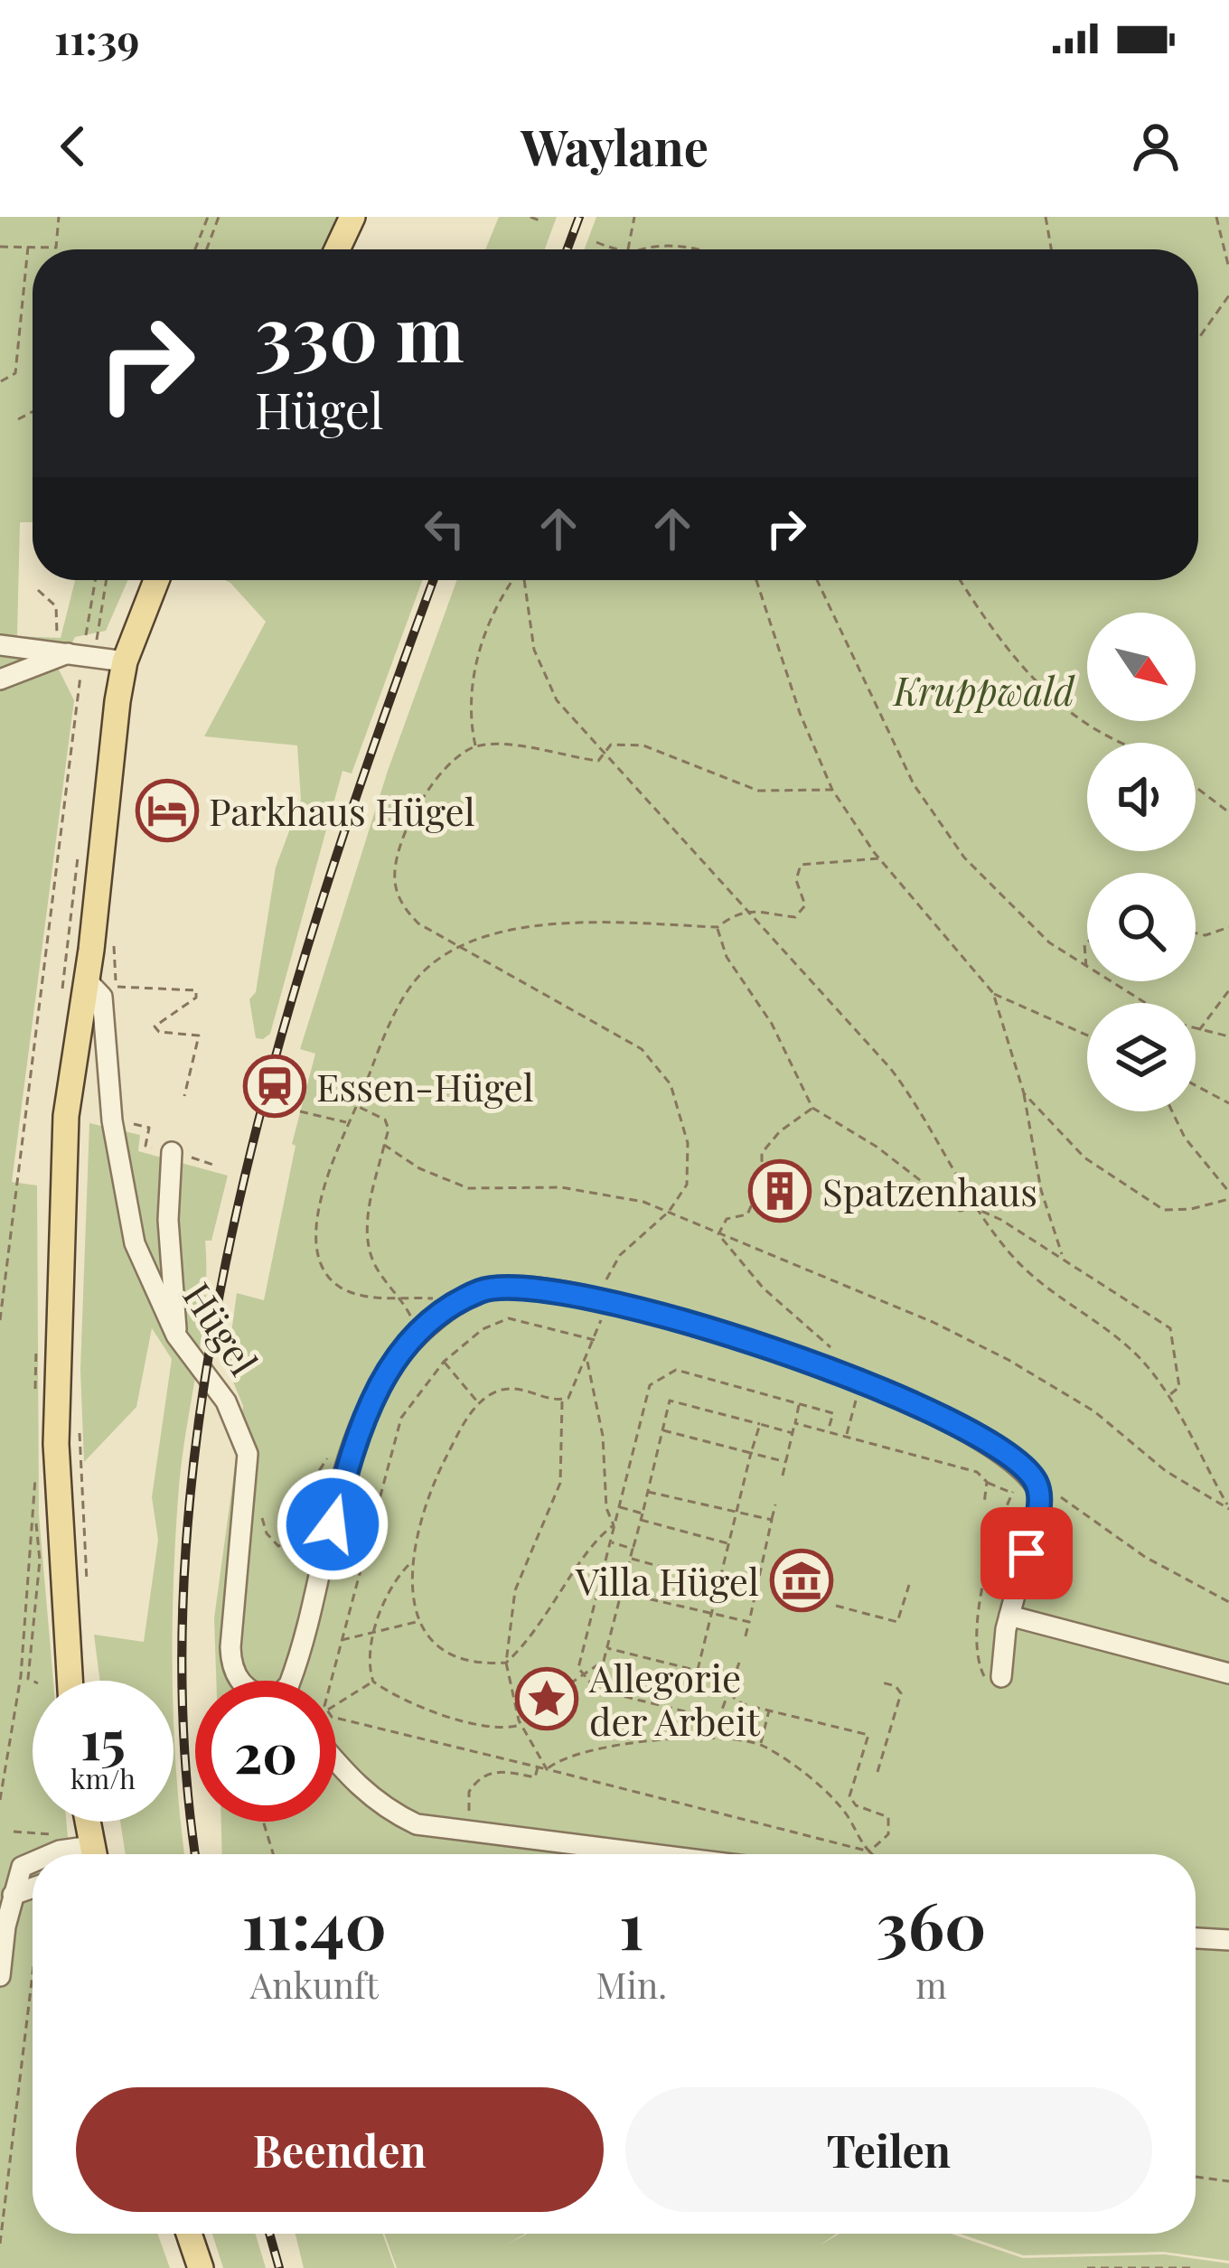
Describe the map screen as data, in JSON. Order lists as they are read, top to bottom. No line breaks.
{"streets":{"street":["Hügel"]},"parks":["Kruppwald"],"places":{"hotel":["Parkhaus Hügel"],"station":["Essen-Hügel"],"building":["Spatzenhaus"],"museum":["Villa Hügel"],"place":["Allegorie der Arbeit"]},"north":"bottom right","page":{"status":"11:39","header":"Waylane","turn":["330 m","Hügel"],"speed":"15 km/h","limit":"20","eta":["11:40","Ankunft","1","Min.","360","m"],"buttons":["Beenden","Teilen"]}}
